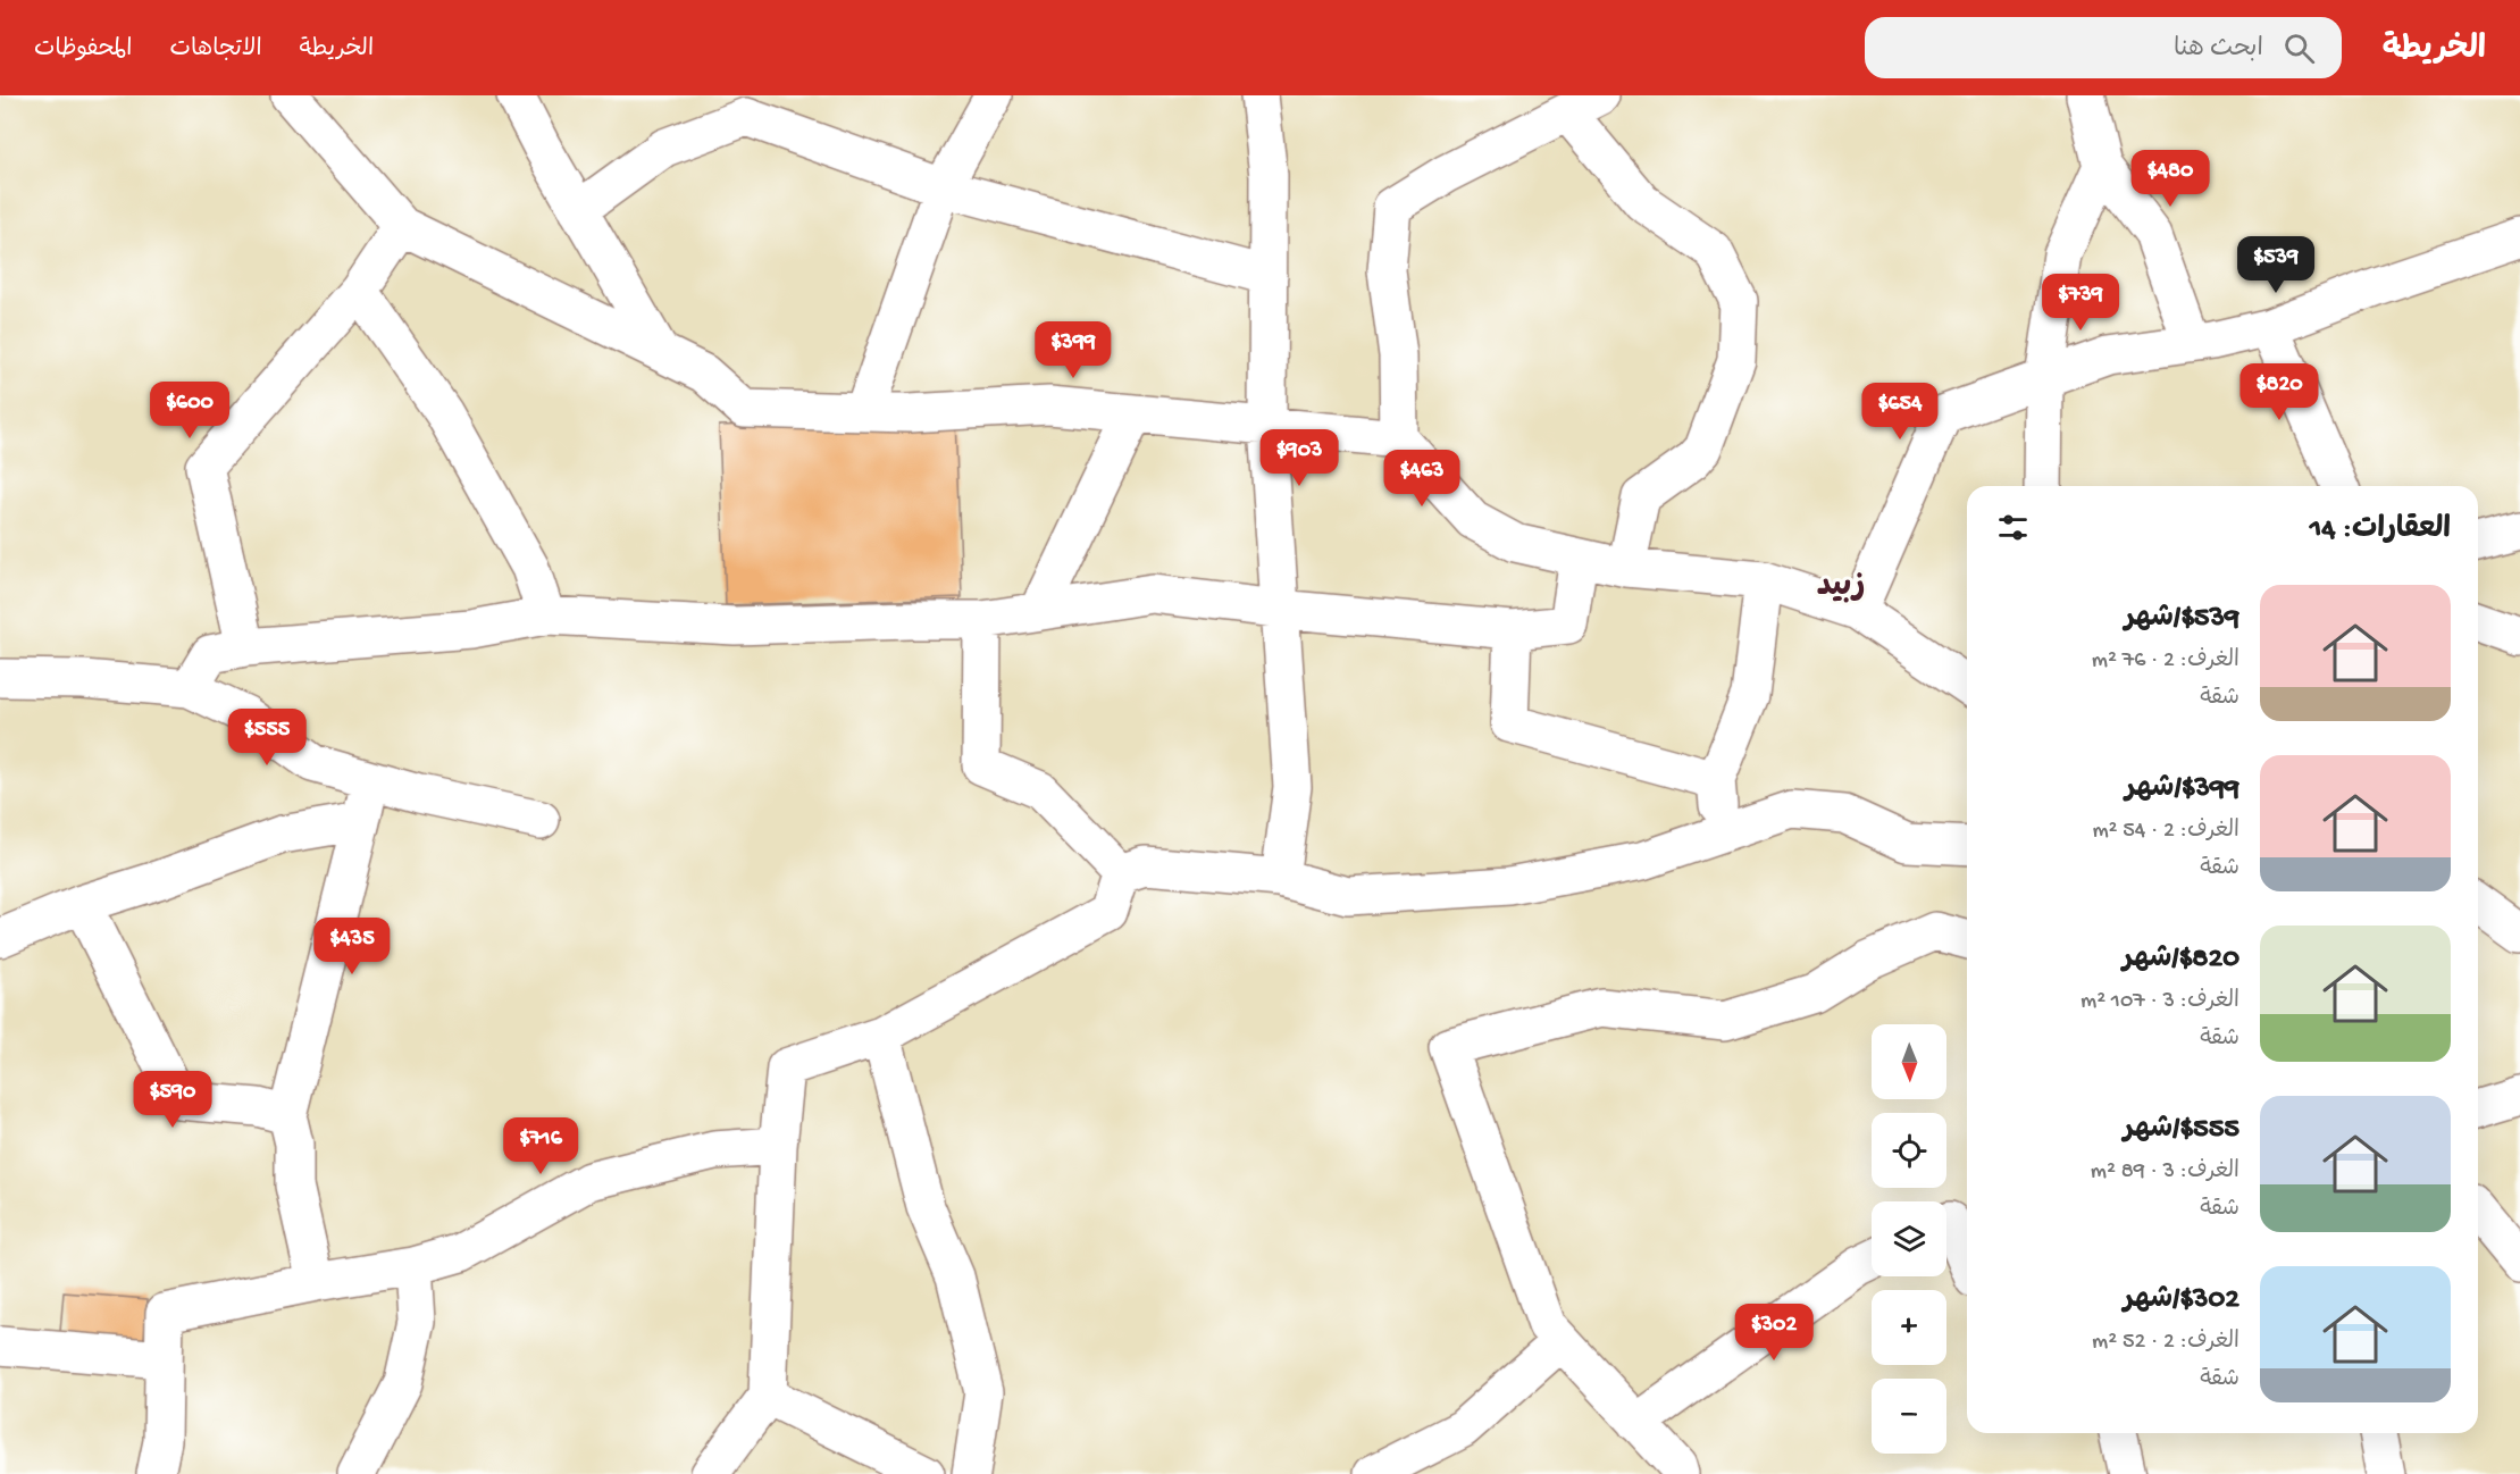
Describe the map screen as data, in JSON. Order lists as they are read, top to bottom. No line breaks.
{"districts":["زبيد"],"north":"bottom","page":{"header":"الخريطة","search":"ابحث هنا","nav":["الخريطة","الاتجاهات","المحفوظات"],"price":["$480","$539","$739","$399","$820","$600","$654","$903","$463","$555","$435","$590","$716","$302"],"heading":"العقارات: 14","list":[{"name":"$539/شهر","note":"الغرف: 2 · 76 m² · شقة"},{"name":"$399/شهر","note":"الغرف: 2 · 54 m² · شقة"},{"name":"$820/شهر","note":"الغرف: 3 · 107 m² · شقة"},{"name":"$555/شهر","note":"الغرف: 3 · 89 m² · شقة"},{"name":"$302/شهر","note":"الغرف: 2 · 52 m² · شقة"}],"map_buttons":["+","−"]}}
